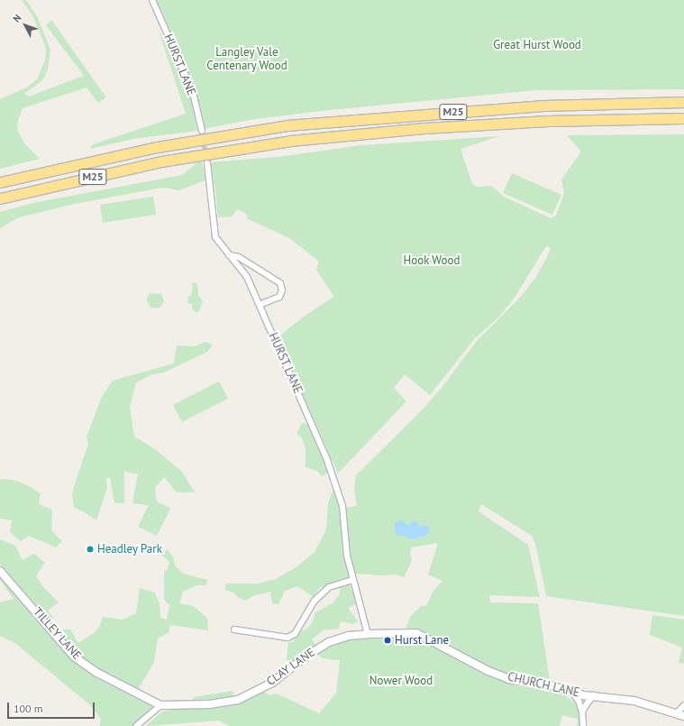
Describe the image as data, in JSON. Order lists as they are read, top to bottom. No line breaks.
{"streets":{"highway":["M25"],"street":["HURST LANE","TILLEY LANE","CLAY LANE","CHURCH LANE"]},"crossings":[["HURST LANE","CLAY LANE"],["HURST LANE","CHURCH LANE"],["TILLEY LANE","CLAY LANE"],["CLAY LANE","CHURCH LANE"]],"parks":["Great Hurst Wood","Langley Vale Centenary Wood","Hook Wood","Nower Wood"],"places":["Headley Park","Hurst Lane"],"scale_bar":"100 m","north":"top left"}
